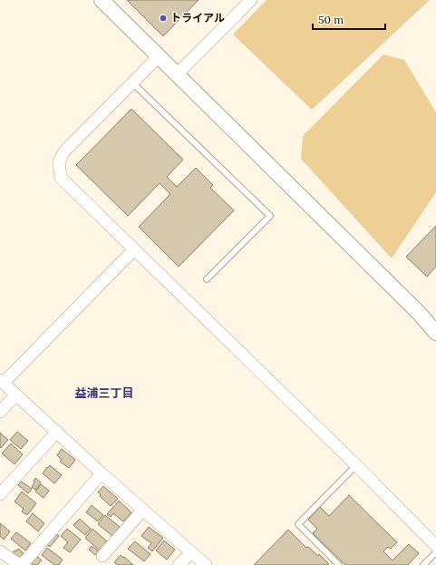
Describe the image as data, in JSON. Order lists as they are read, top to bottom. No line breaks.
{"districts":["益浦三丁目"],"places":["トライアル"],"scale_bar":"50 m"}
